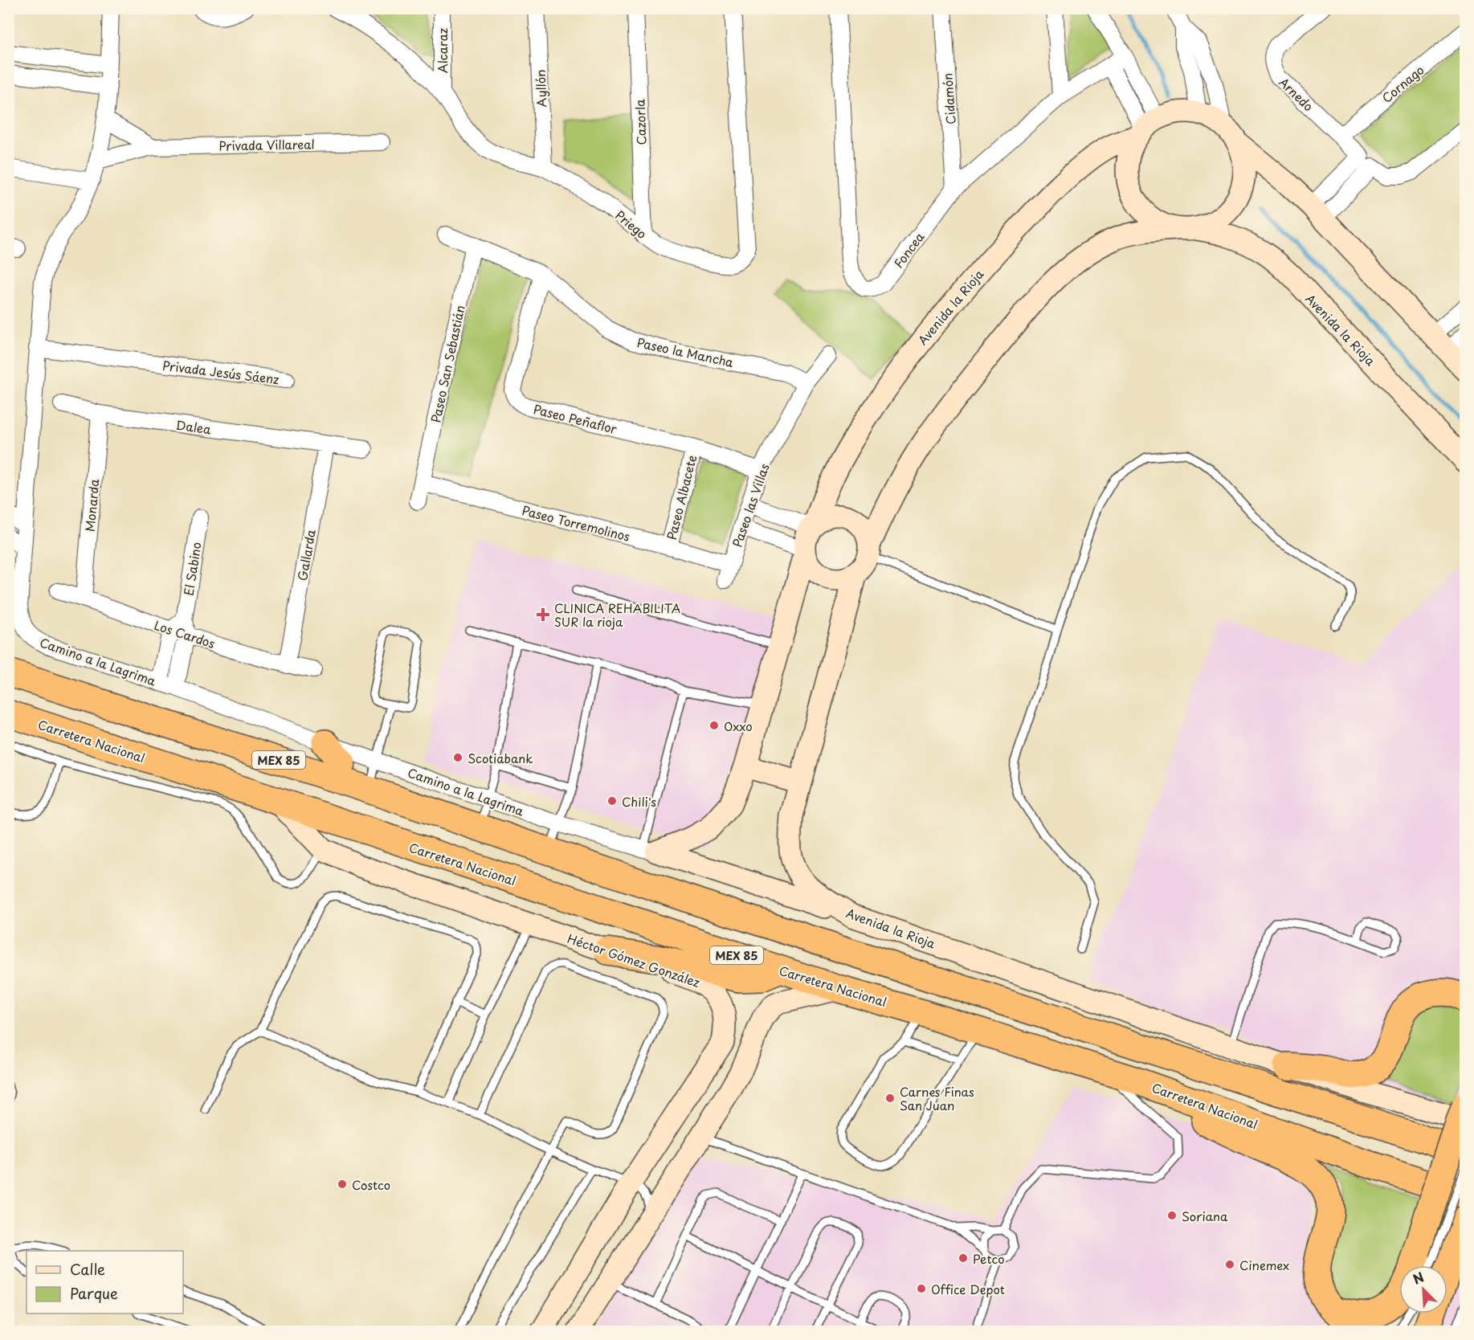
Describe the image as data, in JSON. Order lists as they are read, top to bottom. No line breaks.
{"streets":{"highway":["Carretera Nacional","MEX 85"],"street":["Alcaraz","Cornago","Ayllón","Arnedo","Cidamón","Cazorla","Privada Villareal","Priego","Foncea","Avenida la Rioja","Paseo la Mancha","Paseo San Sebastián","Privada Jesús Sáenz","Paseo Peñaflor","Dalea","Paseo Albacete","Monarda","Paseo las Villas","Paseo Torremolinos","Gallarda","El Sabino","Los Cardos","Camino a la Lagrima","Héctor Gómez González"]},"crossings":[["Alcaraz","Priego"],["Cornago","Arnedo"],["Ayllón","Priego"],["Cidamón","Foncea"],["Cazorla","Priego"],["Privada Villareal","Camino a la Lagrima"],["Paseo la Mancha","Paseo San Sebastián"],["Paseo la Mancha","Paseo Peñaflor"],["Paseo la Mancha","Paseo las Villas"],["Paseo San Sebastián","Paseo Torremolinos"],["Privada Jesús Sáenz","Camino a la Lagrima"],["Paseo Peñaflor","Paseo Albacete"],["Paseo Peñaflor","Paseo las Villas"],["Dalea","Monarda"],["Dalea","Gallarda"],["Paseo Albacete","Paseo Torremolinos"],["Monarda","Los Cardos"],["Paseo las Villas","Paseo Torremolinos"],["Gallarda","Los Cardos"],["El Sabino","Los Cardos"],["El Sabino","Camino a la Lagrima"],["Carretera Nacional","Héctor Gómez González"]],"places":{"health":["CLINICA REHABILITA SUR la rioja"],"other":["Oxxo","Scotiabank","Chili's","Carnes Finas San Juan","Costco","Soriana","Petco","Cinemex","Office Depot"]},"legend":["Calle","Parque"],"north":"top left"}
